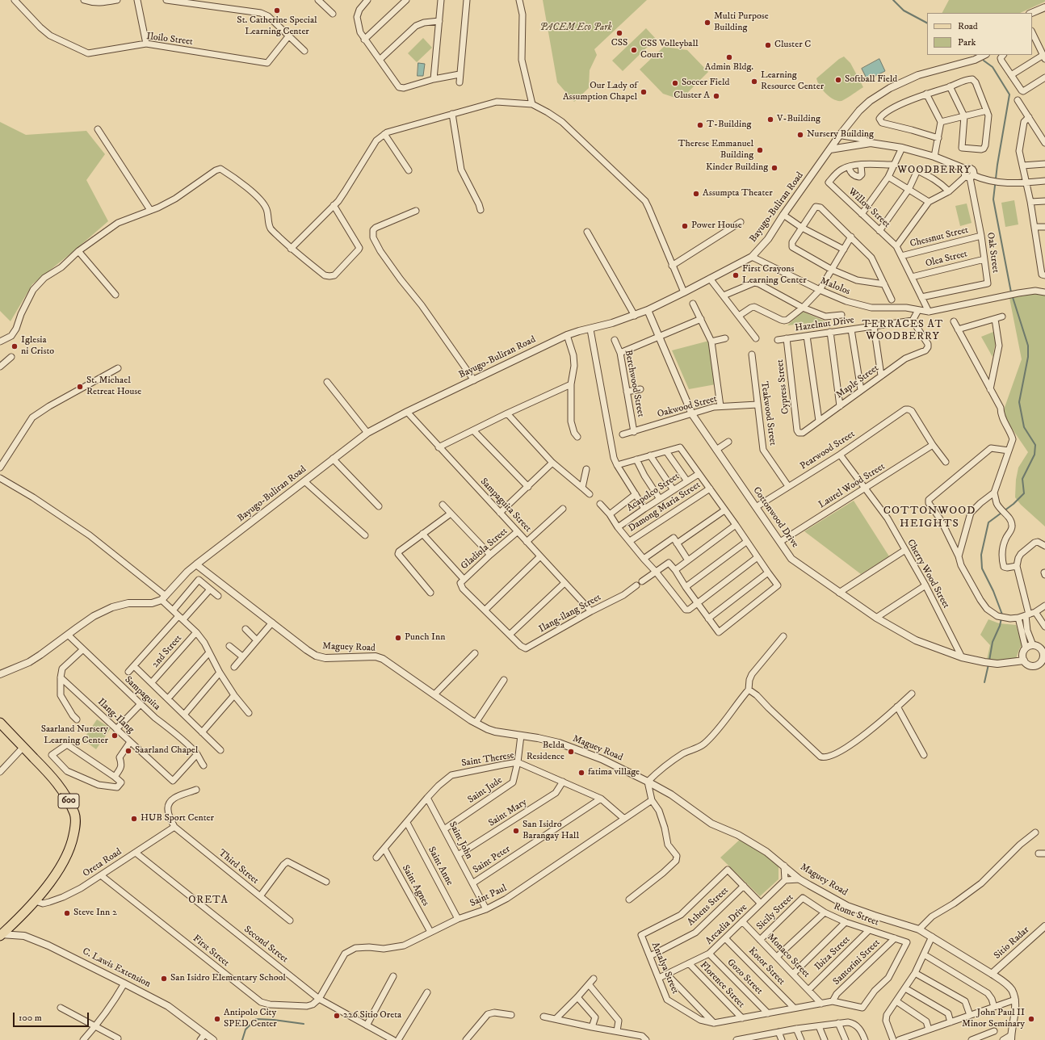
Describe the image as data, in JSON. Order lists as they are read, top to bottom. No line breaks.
{"streets":{"main road":["600"],"street":["Iloilo Street","Bayugo-Buliran Road","Willow Street","Chessnut Street","Oak Street","Olea Street","Malolos","Hazelnut Drive","Maple Street","Berchwood Street","Cypress Street","Oakwood Street","Teakwood Street","Pearwood Street","Laurel Wood Street","Acapolco Street","Sampaguita Street","Damong Maria Street","Cottonwood Drive","Gladiola Street","Cherry Wood Street","Ilang-ilang Street","Maguey Road","2nd Street","Sampaguita","Ilang-Ilang","Saint Therese","Saint Jude","Saint Mary","Saint John","Saint Peter","Oreta Road","Saint Anne","Third Street","Saint Agnes","Saint Paul","Athens Street","Sicily Street","Rome Street","Arcadia Drive","Sitio Radar","Second Street","First Street","Ibiza Street","Monaco Street","Santorini Street","Kotor Street","C. Lawis Extension","Antalya Street","Gozo Street","Florence Street"]},"crossings":[["Bayugo-Buliran Road","Malolos"],["Bayugo-Buliran Road","Sampaguita Street"],["Bayugo-Buliran Road","Cottonwood Drive"],["Bayugo-Buliran Road","Maguey Road"],["Willow Street","Chessnut Street"],["Willow Street","Oak Street"],["Willow Street","Olea Street"],["Willow Street","Malolos"],["Chessnut Street","Oak Street"],["Oak Street","Olea Street"],["Hazelnut Drive","Maple Street"],["Hazelnut Drive","Cypress Street"],["Maple Street","Cypress Street"],["Berchwood Street","Oakwood Street"],["Oakwood Street","Teakwood Street"],["Oakwood Street","Cottonwood Drive"],["Teakwood Street","Pearwood Street"],["Pearwood Street","Laurel Wood Street"],["Pearwood Street","Cottonwood Drive"],["Pearwood Street","Cherry Wood Street"],["Laurel Wood Street","Cottonwood Drive"],["Laurel Wood Street","Cherry Wood Street"],["Sampaguita Street","Gladiola Street"],["Sampaguita Street","Ilang-ilang Street"],["Cottonwood Drive","Cherry Wood Street"],["Maguey Road","Saint Jude"],["Maguey Road","Sitio Radar"],["Sampaguita","Ilang-Ilang"],["Saint Therese","Saint Jude"],["Saint Therese","Saint Mary"],["Saint Therese","Saint John"],["Saint Therese","Saint Peter"],["Saint Therese","Saint Anne"],["Saint Therese","Saint Agnes"],["Saint Therese","Saint Paul"],["Saint Jude","Saint John"],["600","Oreta Road"],["600","C. Lawis Extension"],["Saint Mary","Saint John"],["Saint John","Saint Peter"],["Saint John","Saint Paul"],["Oreta Road","Third Street"],["Oreta Road","Second Street"],["Oreta Road","First Street"],["Saint Anne","Saint Paul"],["Saint Agnes","Saint Paul"],["Saint Paul","Second Street"],["Saint Paul","First Street"],["Athens Street","Antalya Street"],["Sicily Street","Rome Street"],["Sicily Street","Monaco Street"],["Rome Street","Ibiza Street"],["Rome Street","Santorini Street"],["Rome Street","Antalya Street"],["Arcadia Drive","Monaco Street"],["Arcadia Drive","Kotor Street"],["Arcadia Drive","Antalya Street"],["Arcadia Drive","Gozo Street"],["Arcadia Drive","Florence Street"],["Second Street","First Street"],["Ibiza Street","Monaco Street"],["Monaco Street","Antalya Street"],["Santorini Street","Antalya Street"],["Kotor Street","Antalya Street"],["Antalya Street","Gozo Street"],["Antalya Street","Florence Street"]],"districts":["WOODBERRY","TERRACES AT WOODBERRY","COTTONWOOD HEIGHTS","ORETA"],"parks":["PACEM Eco Park"],"places":["St. Catherine Special Learning Center","Multi Purpose Building","CSS","Cluster C","CSS Volleyball Court","Admin Bldg.","Softball Field","Learning Resource Center","Soccer Field","Our Lady of Assumption Chapel","Cluster A","V-Building","T-Building","Nursery Building","Therese Emmanuel Building","Kinder Building","Assumpta Theater","Power House","First Crayons Learning Center","Iglesia ni Cristo","St. Michael Retreat House","Punch Inn","Saarland Nursery Learning Center","Saarland Chapel","Belda Residence","fatima village","HUB Sport Center","San Isidro Barangay Hall","Steve Inn 2","San Isidro Elementary School","226 Sitio Oreta","Antipolo City SPED Center","John Paul II Minor Seminary"],"legend":["Road","Park"],"scale_bar":"100 m"}
